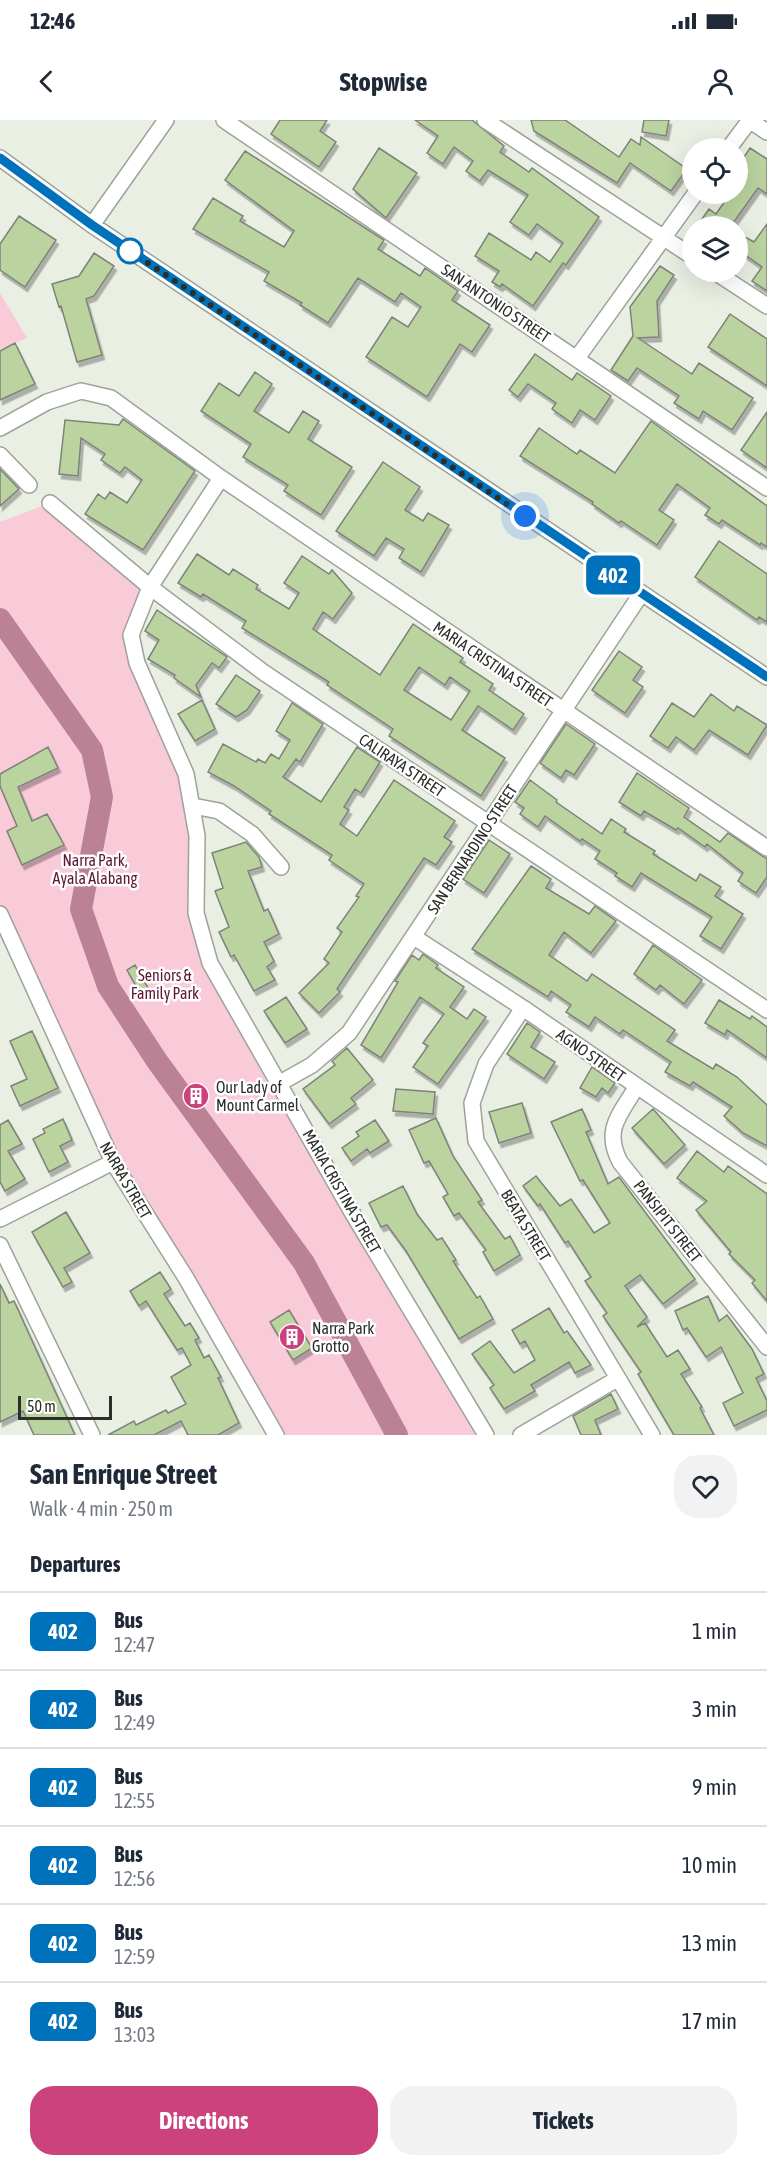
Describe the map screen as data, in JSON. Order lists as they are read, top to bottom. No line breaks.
{"streets":{"street":["SAN ANTONIO STREET","MARIA CRISTINA STREET","CALIRAYA STREET","SAN BERNARDINO STREET","AGNO STREET","NARRA STREET","PANSIPIT STREET","BEATA STREET"]},"crossings":[["MARIA CRISTINA STREET","CALIRAYA STREET"],["MARIA CRISTINA STREET","SAN BERNARDINO STREET"],["CALIRAYA STREET","SAN BERNARDINO STREET"],["SAN BERNARDINO STREET","AGNO STREET"],["AGNO STREET","PANSIPIT STREET"],["AGNO STREET","BEATA STREET"]],"parks":["Narra Park, Ayala Alabang","Seniors & Family Park"],"places":{"building":["Our Lady of Mount Carmel","Narra Park Grotto"]},"lines":["bus line 402"],"scale_bar":"50 m","page":{"status":"12:46","header":"Stopwise","on_map":"402","scale":"50 m","heading":[["San Enrique Street","Walk · 4 min · 250 m"],"Departures"],"list":[{"mark":"402","name":"Bus","note":"12:47","value":"1 min"},{"mark":"402","name":"Bus","note":"12:49","value":"3 min"},{"mark":"402","name":"Bus","note":"12:55","value":"9 min"},{"mark":"402","name":"Bus","note":"12:56","value":"10 min"},{"mark":"402","name":"Bus","note":"12:59","value":"13 min"},{"mark":"402","name":"Bus","note":"13:03","value":"17 min"}],"buttons":["Directions","Tickets"]}}
